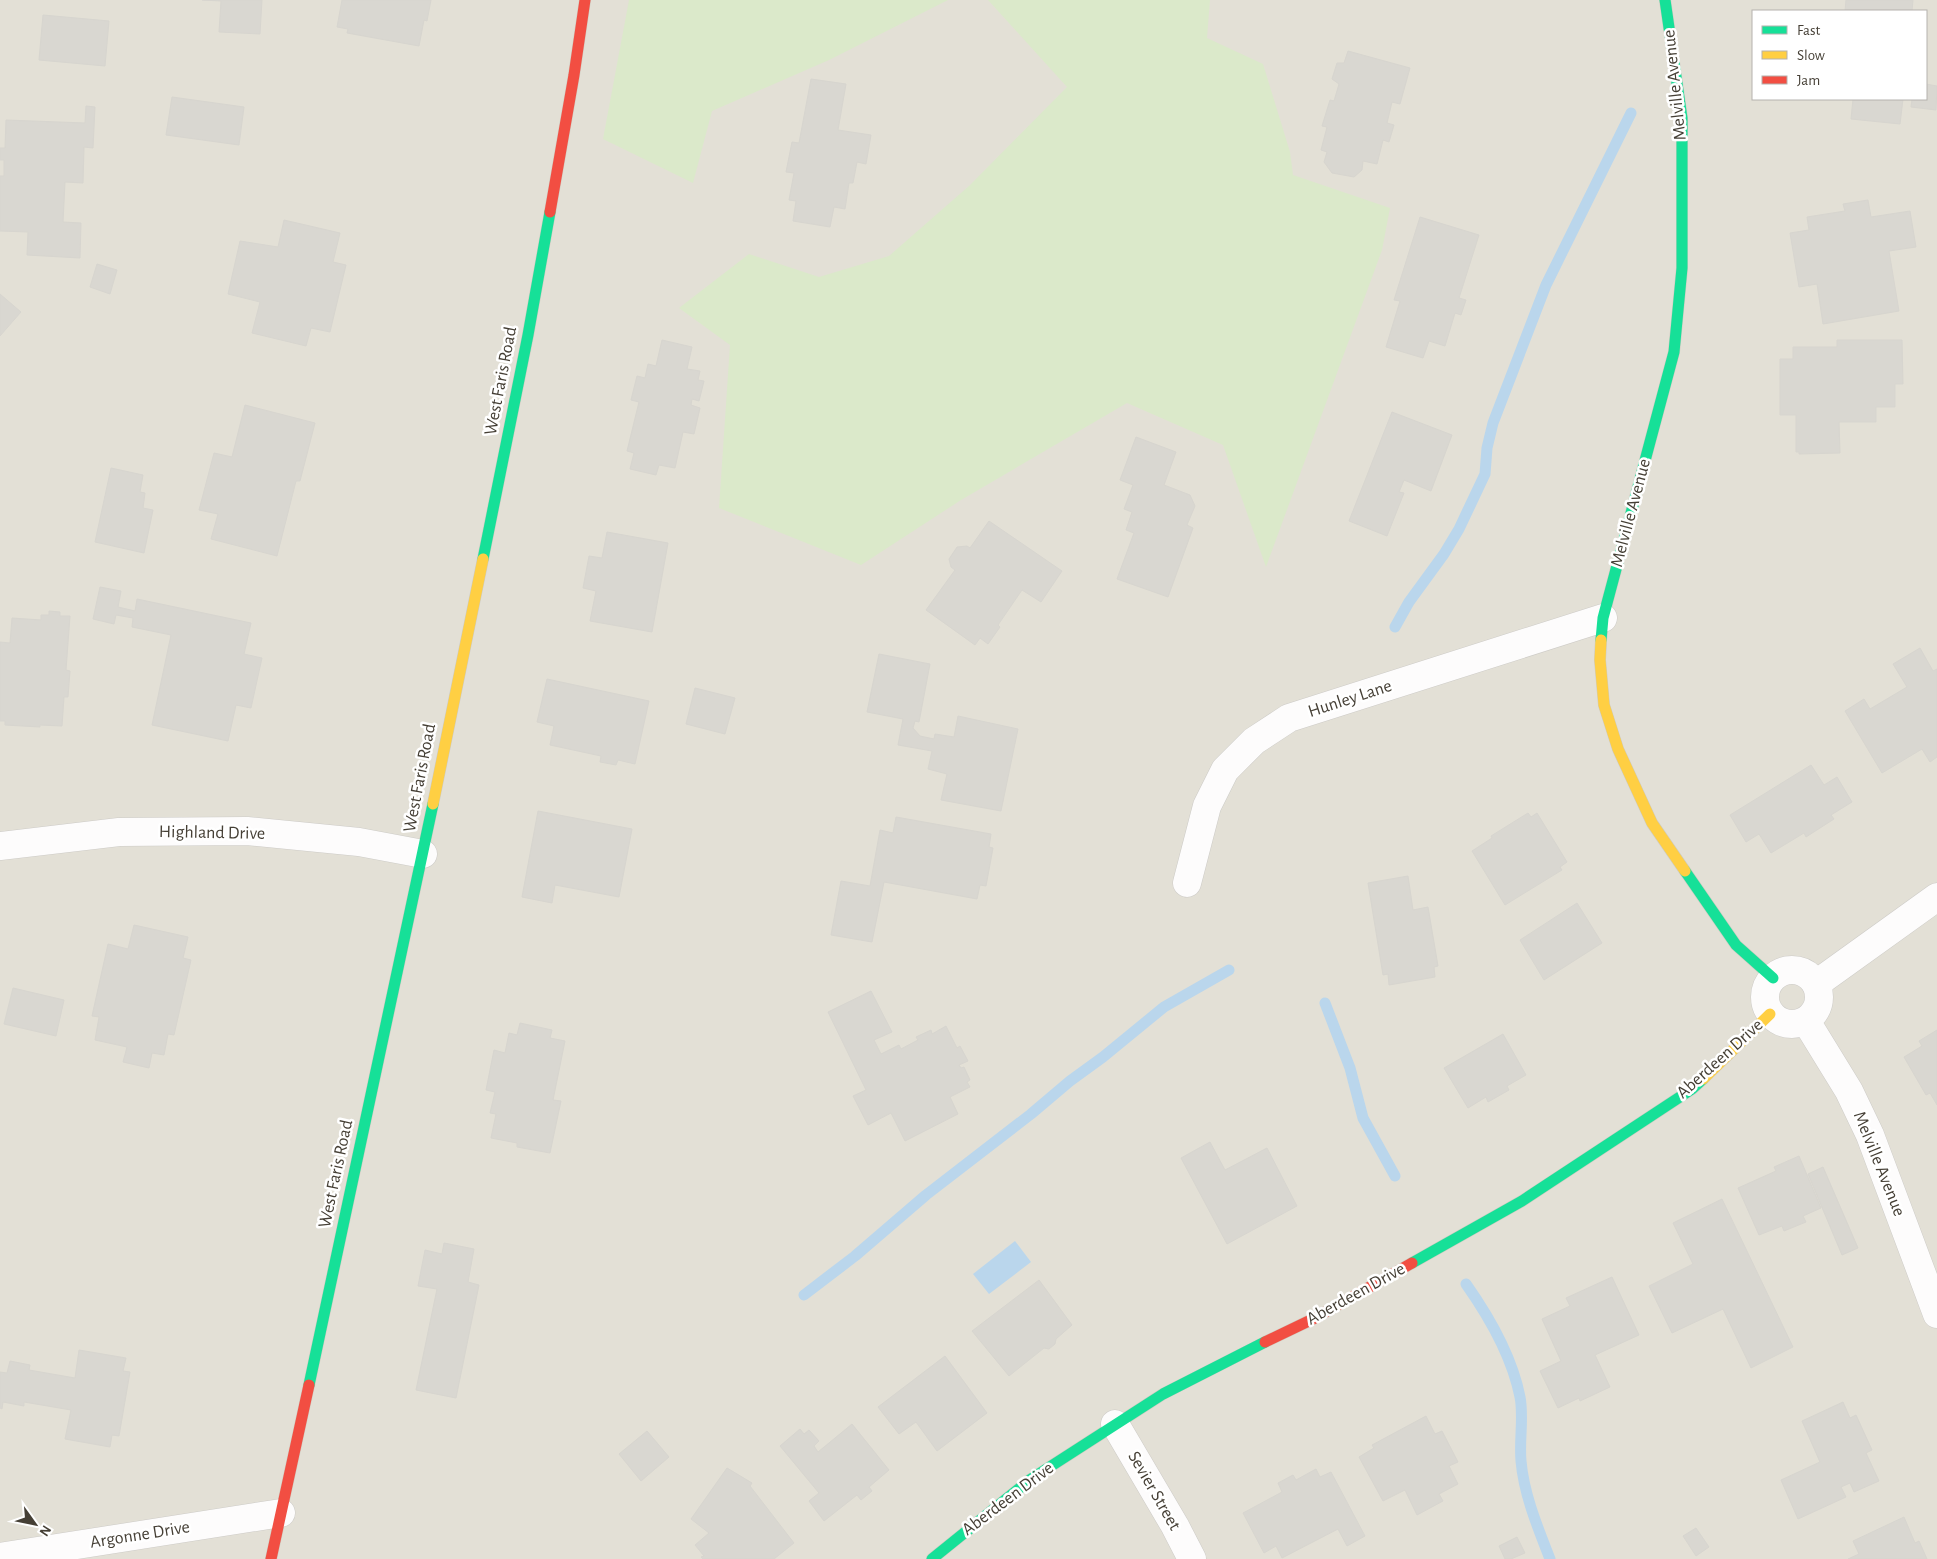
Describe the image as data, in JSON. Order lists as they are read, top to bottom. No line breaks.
{"streets":{"street":["Melville Avenue","West Faris Road","Hunley Lane","Highland Drive","Aberdeen Drive","Sevier Street","Argonne Drive"]},"crossings":[["Melville Avenue","Hunley Lane"],["Melville Avenue","Aberdeen Drive"],["West Faris Road","Highland Drive"],["West Faris Road","Argonne Drive"],["Aberdeen Drive","Sevier Street"]],"legend":["Fast","Slow","Jam"],"north":"bottom right"}
